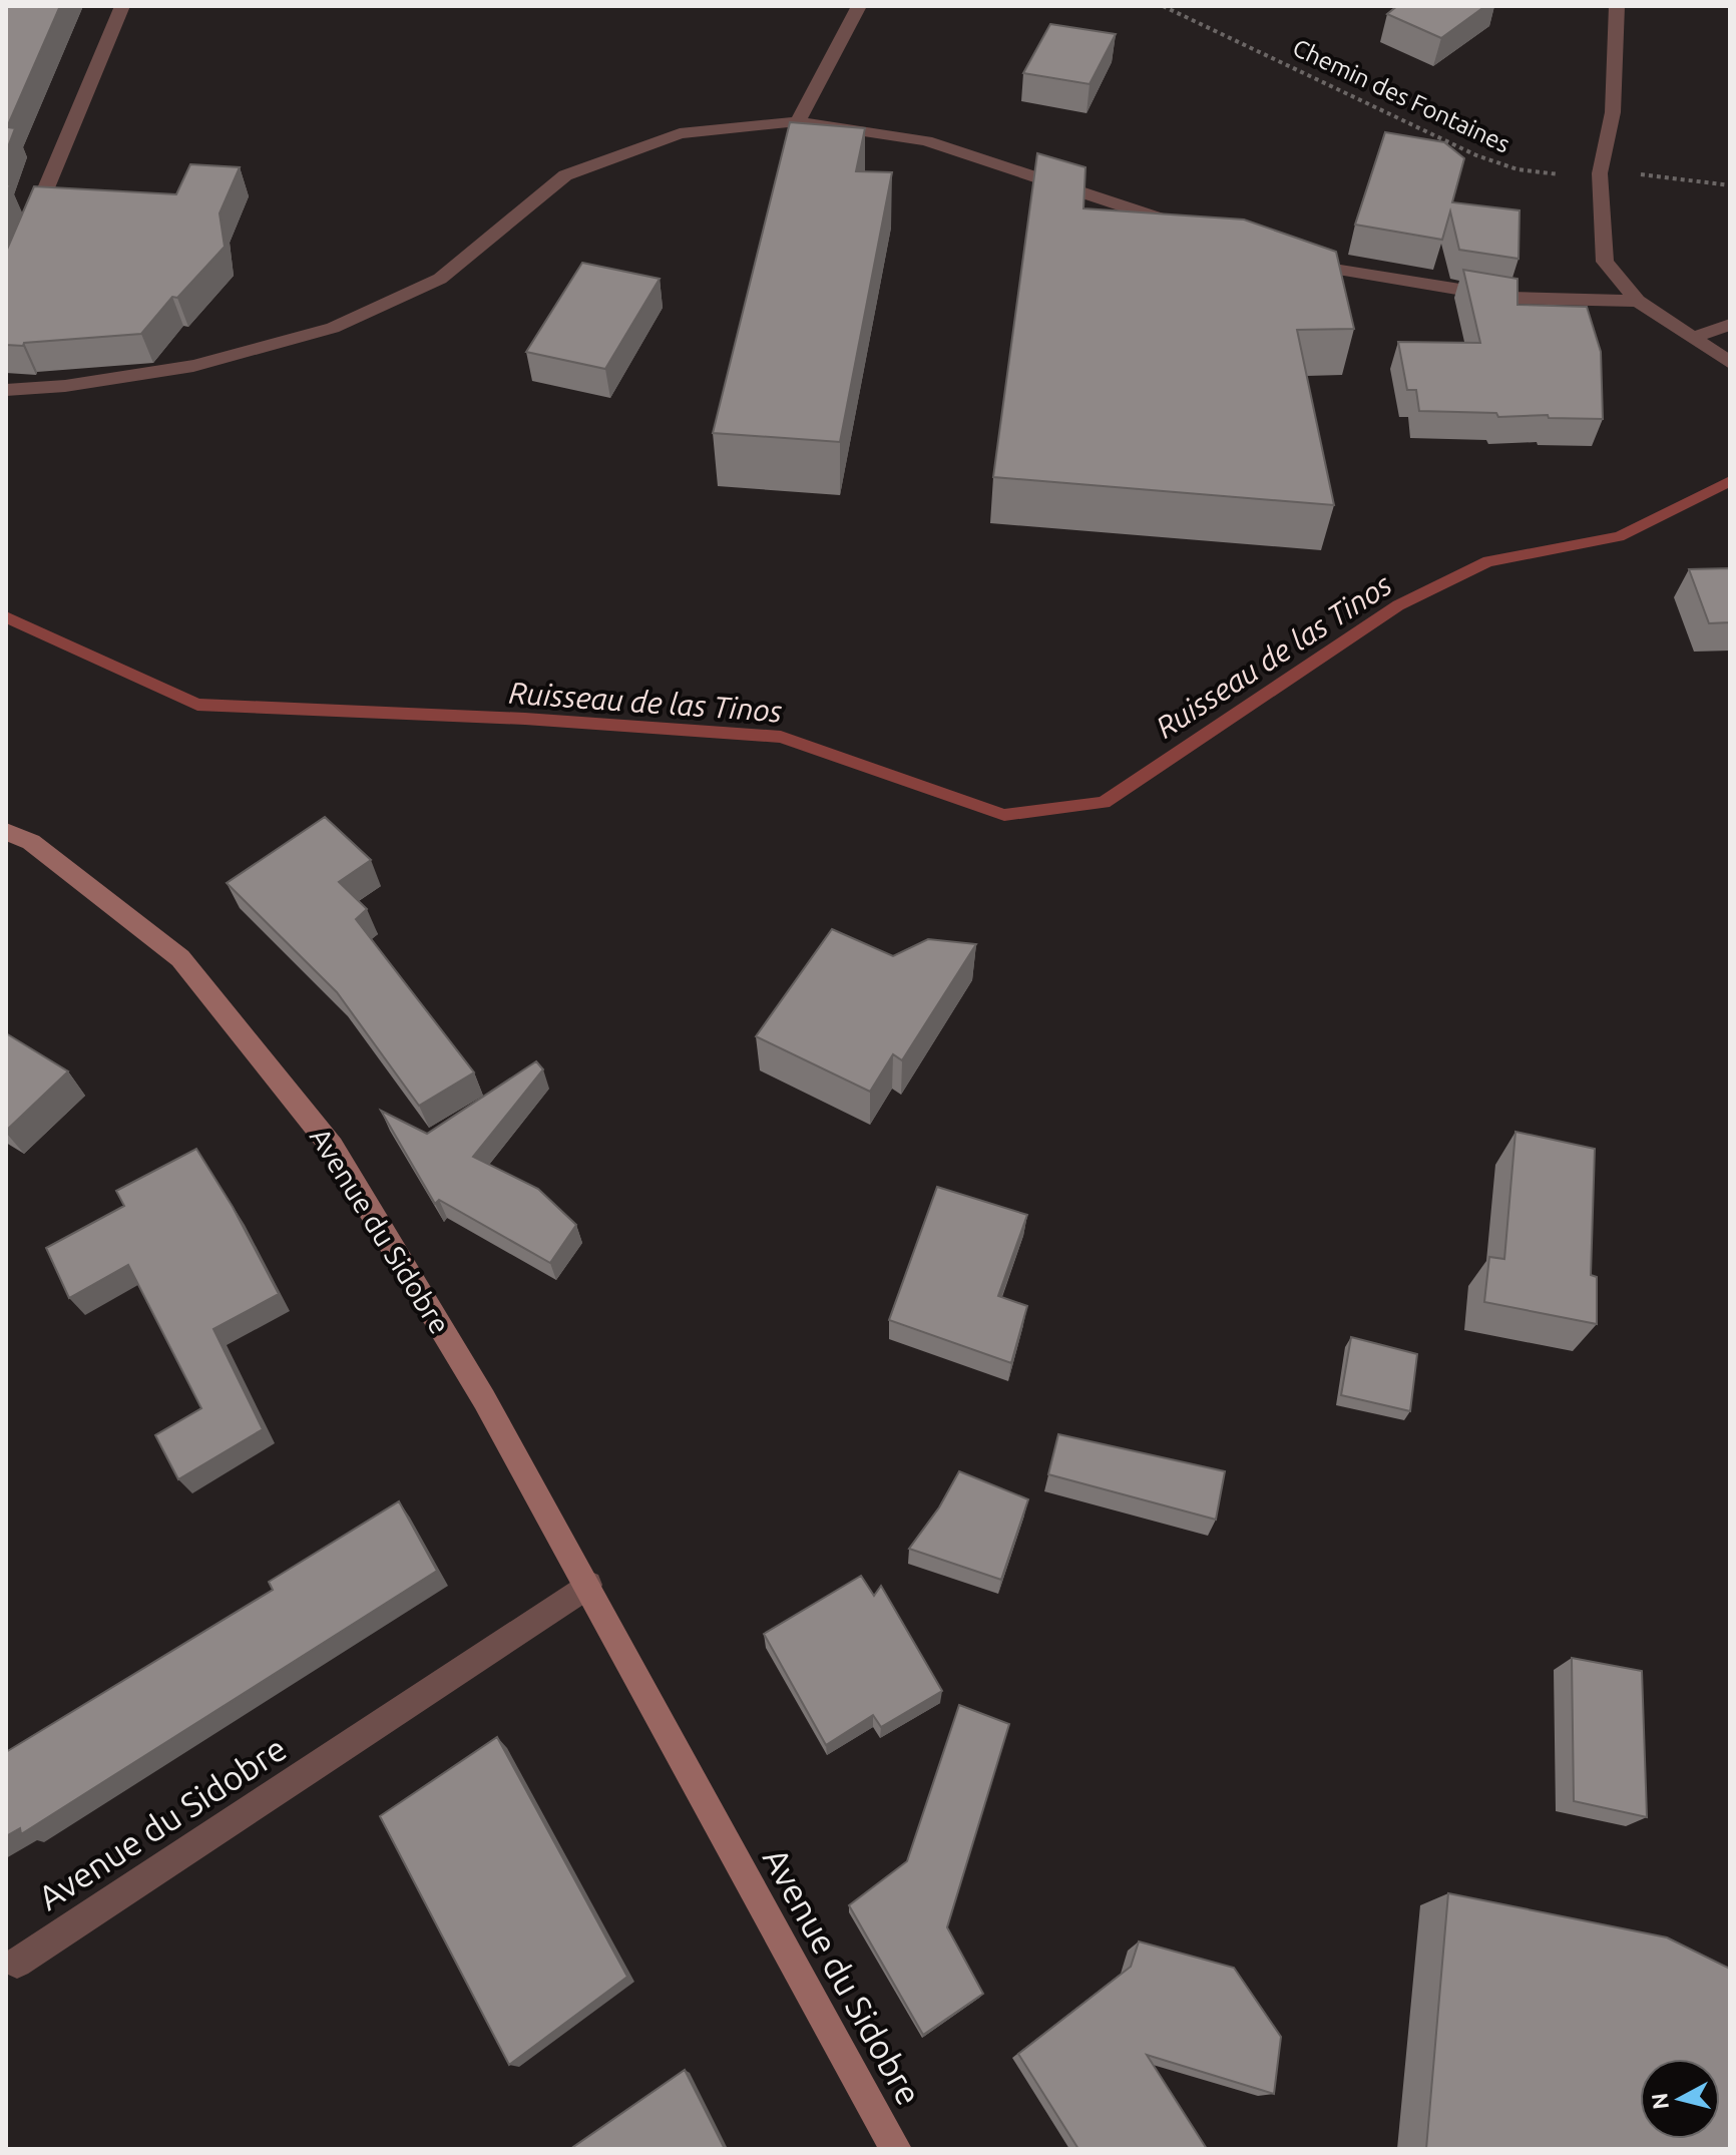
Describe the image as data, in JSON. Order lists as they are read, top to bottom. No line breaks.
{"streets":{"main road":["Avenue du Sidobre"],"path":["Chemin des Fontaines"]},"water":["Ruisseau de las Tinos"],"north":"left"}
